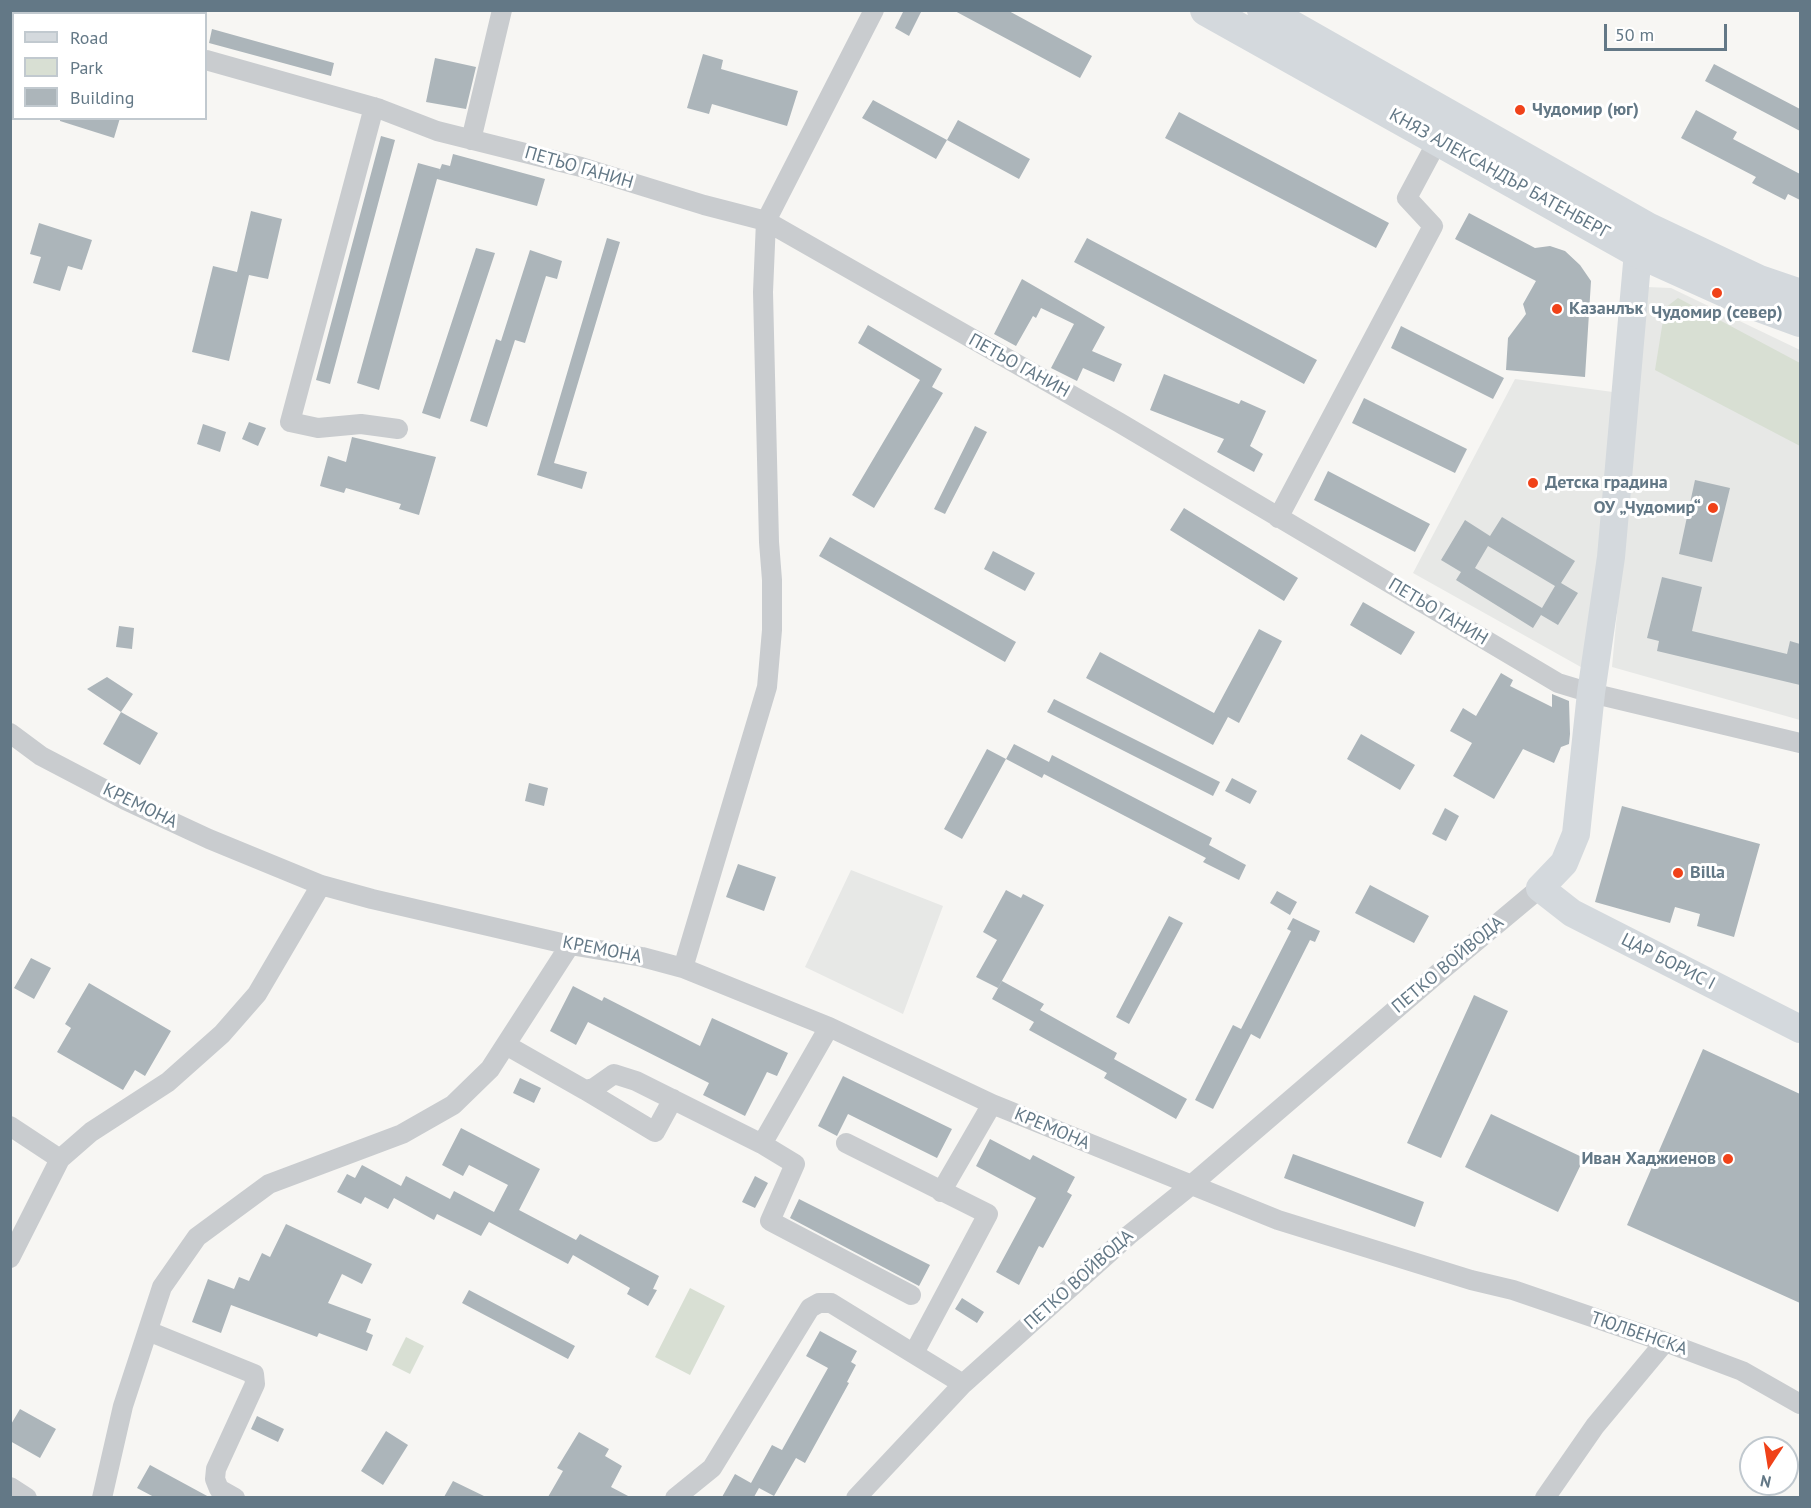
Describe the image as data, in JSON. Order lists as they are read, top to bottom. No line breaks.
{"streets":{"main road":["КНЯЗ АЛЕКСАНДЪР БАТЕНБЕРГ"],"street":["ПЕТЬО ГАНИН","КРЕМОНА","ЦАР БОРИС I","ПЕТКО ВОЙВОДА","ТЮЛБЕНСКА"]},"crossings":[["ПЕТЬО ГАНИН","ПЕТКО ВОЙВОДА"],["КНЯЗ АЛЕКСАНДЪР БАТЕНБЕРГ","ПЕТКО ВОЙВОДА"],["КРЕМОНА","ПЕТКО ВОЙВОДА"],["КРЕМОНА","ТЮЛБЕНСКА"],["ЦАР БОРИС I","ПЕТКО ВОЙВОДА"]],"places":["Чудомир (юг)","Чудомир (север)","Казанлък","Детска градина","ОУ „Чудомир“","Billa","Иван Хаджиенов"],"legend":["Road","Park","Building"],"scale_bar":"50 m","north":"bottom"}
